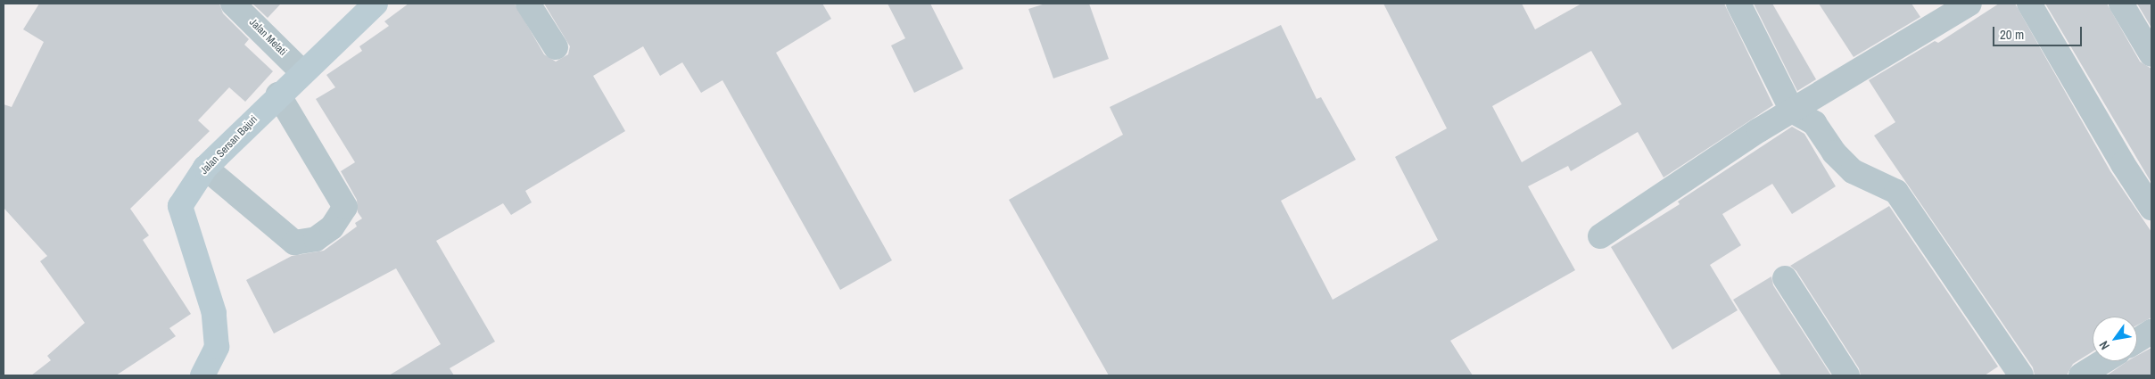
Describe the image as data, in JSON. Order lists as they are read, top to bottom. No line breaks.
{"streets":{"main road":["Jalan Sersan Bajuri"],"street":["Jalan Melati"]},"crossings":[["Jalan Melati","Jalan Sersan Bajuri"]],"scale_bar":"20 m","north":"bottom left"}
